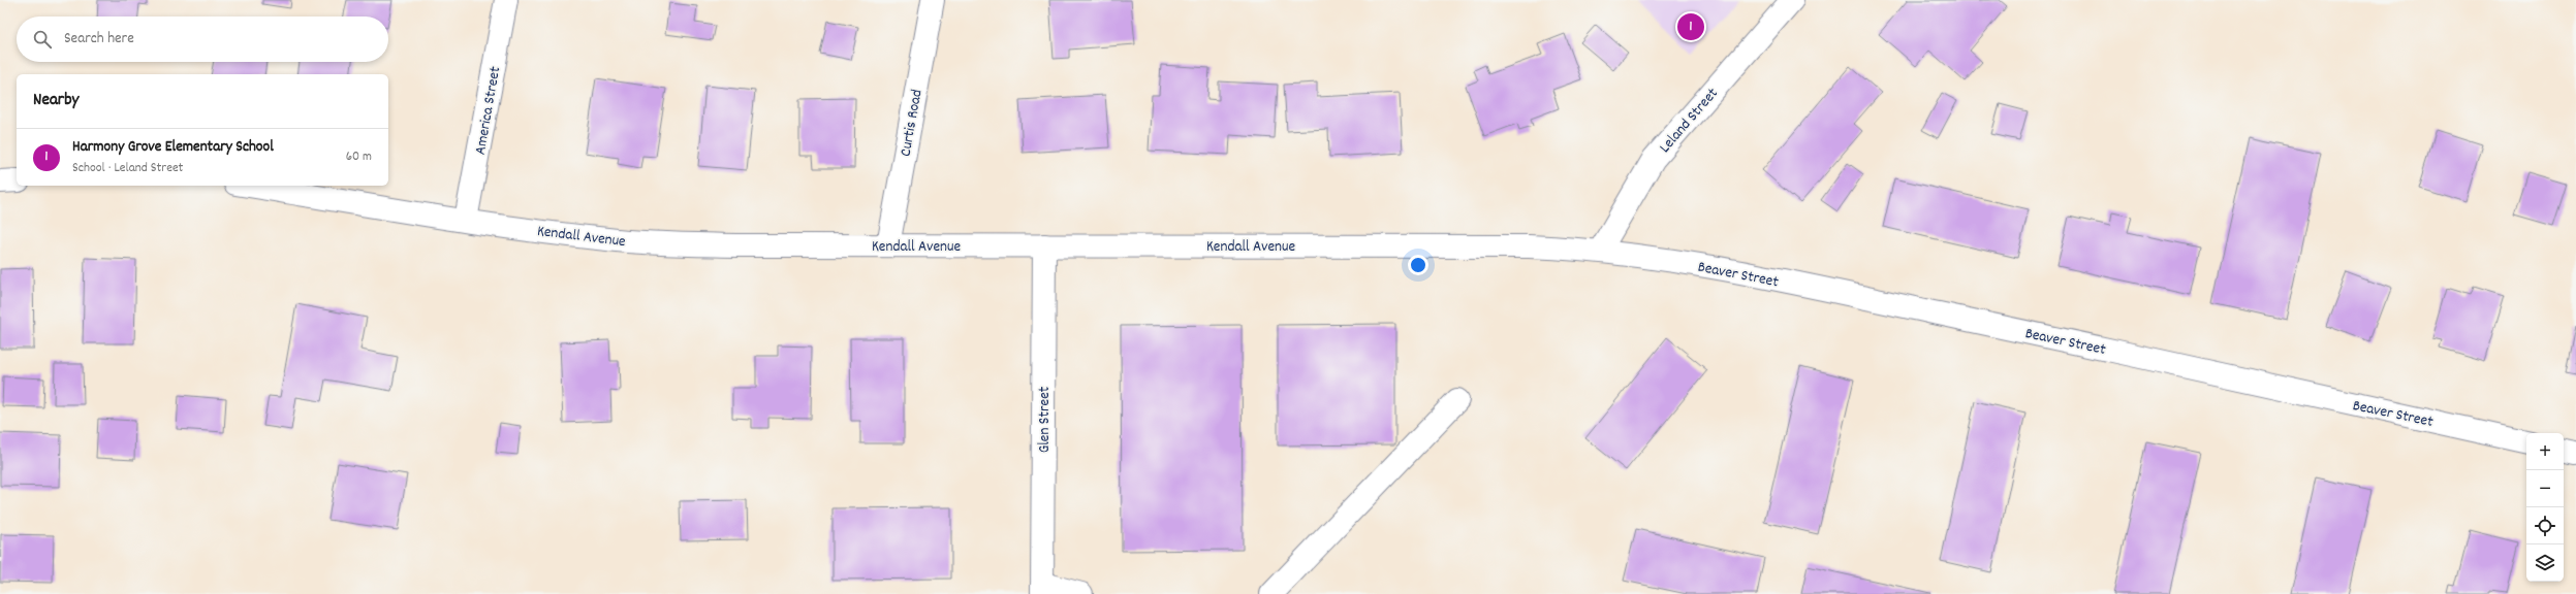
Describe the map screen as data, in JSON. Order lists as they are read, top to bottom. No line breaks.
{"streets":{"main road":["America Street","Leland Street","Curtis Road","Kendall Avenue","Beaver Street","Glen Street"]},"crossings":[["America Street","Kendall Avenue"],["Leland Street","Kendall Avenue"],["Leland Street","Beaver Street"],["Curtis Road","Kendall Avenue"],["Kendall Avenue","Beaver Street"],["Kendall Avenue","Glen Street"]],"page":{"pins":"1","search":"Search here","heading":"Nearby","list":[{"mark":"1","name":"Harmony Grove Elementary School","note":"School · Leland Street","value":"60 m"}],"map_buttons":["+","−"]}}
